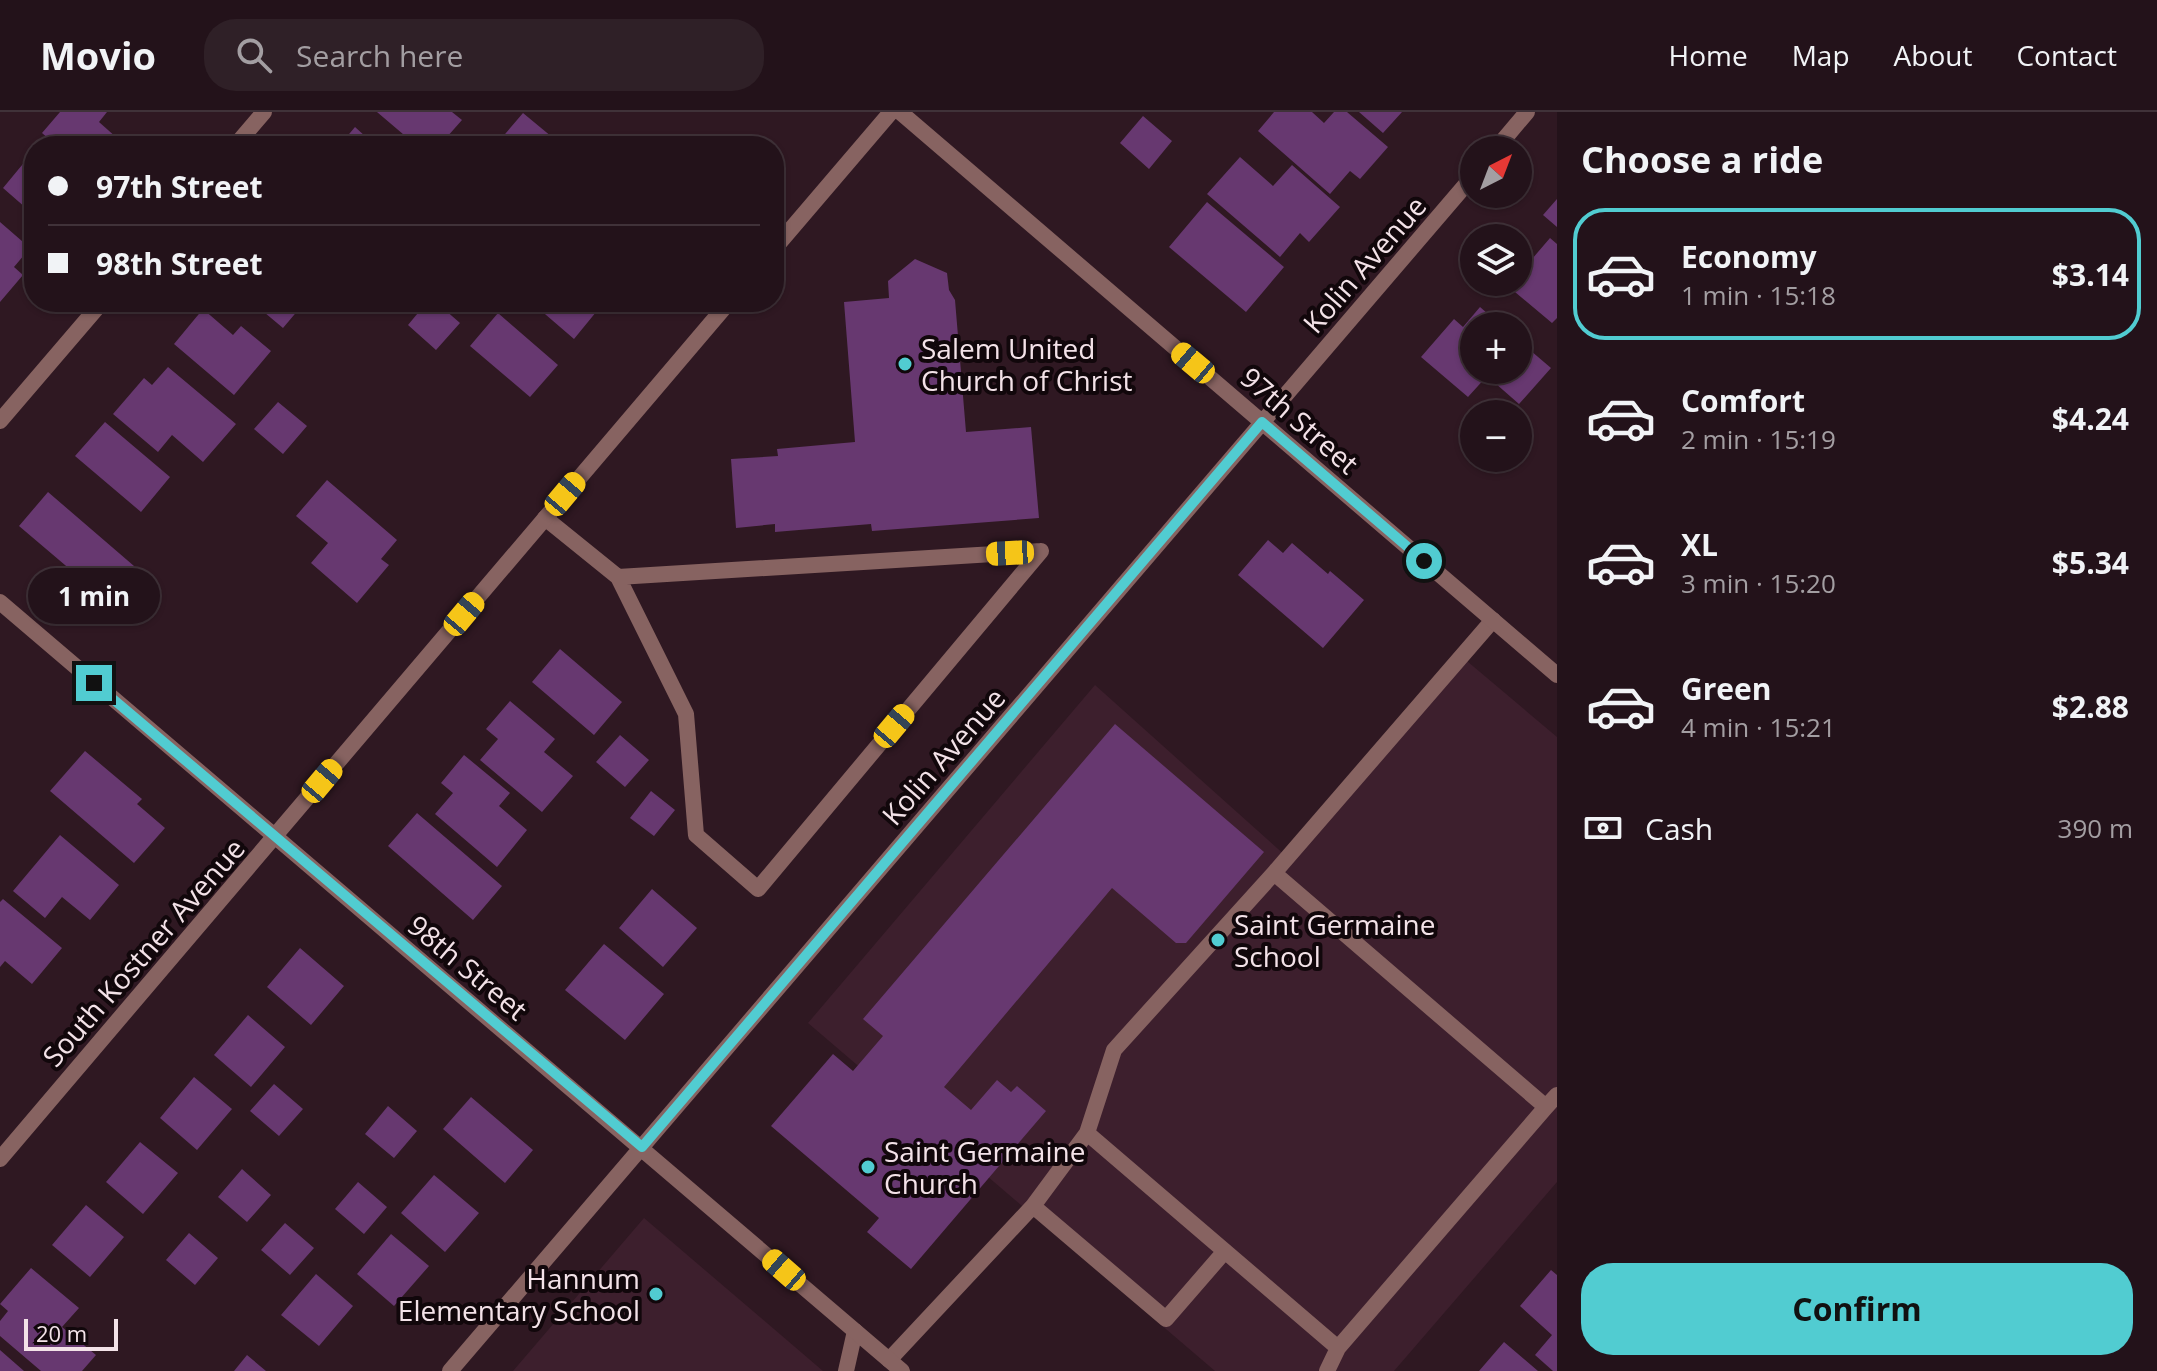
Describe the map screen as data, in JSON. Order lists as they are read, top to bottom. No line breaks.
{"streets":{"street":["Kolin Avenue","97th Street","South Kostner Avenue","98th Street"]},"crossings":[["Kolin Avenue","97th Street"],["Kolin Avenue","98th Street"],["South Kostner Avenue","98th Street"]],"places":["Salem United Church of Christ","Saint Germaine School","Saint Germaine Church","Hannum Elementary School"],"scale_bar":"20 m","north":"top right","page":{"header":"Movio","search":"Search here","nav":["Home","Map","About","Contact"],"heading":"Choose a ride","map_buttons":["+","−"],"banner":["97th Street","98th Street"],"list":[{"name":"Economy","note":"1 min · 15:18","value":"$3.14"},{"name":"Comfort","note":"2 min · 15:19","value":"$4.24"},{"name":"XL","note":"3 min · 15:20","value":"$5.34"},{"name":"Green","note":"4 min · 15:21","value":"$2.88"}],"bubble":"1 min","pay":["Cash","390 m"],"buttons":"Confirm","scale":"20 m"}}
